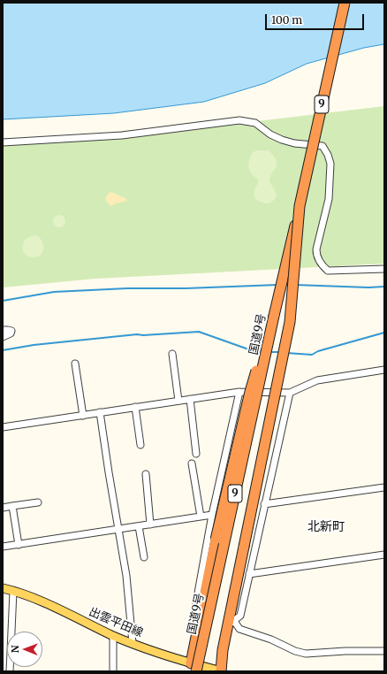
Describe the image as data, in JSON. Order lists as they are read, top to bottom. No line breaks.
{"streets":{"highway":["9","国道9号"],"main road":["出雲平田線"]},"crossings":[["9","国道9号"],["9","出雲平田線"],["国道9号","出雲平田線"]],"districts":["北新町"],"scale_bar":"100 m","north":"left"}
